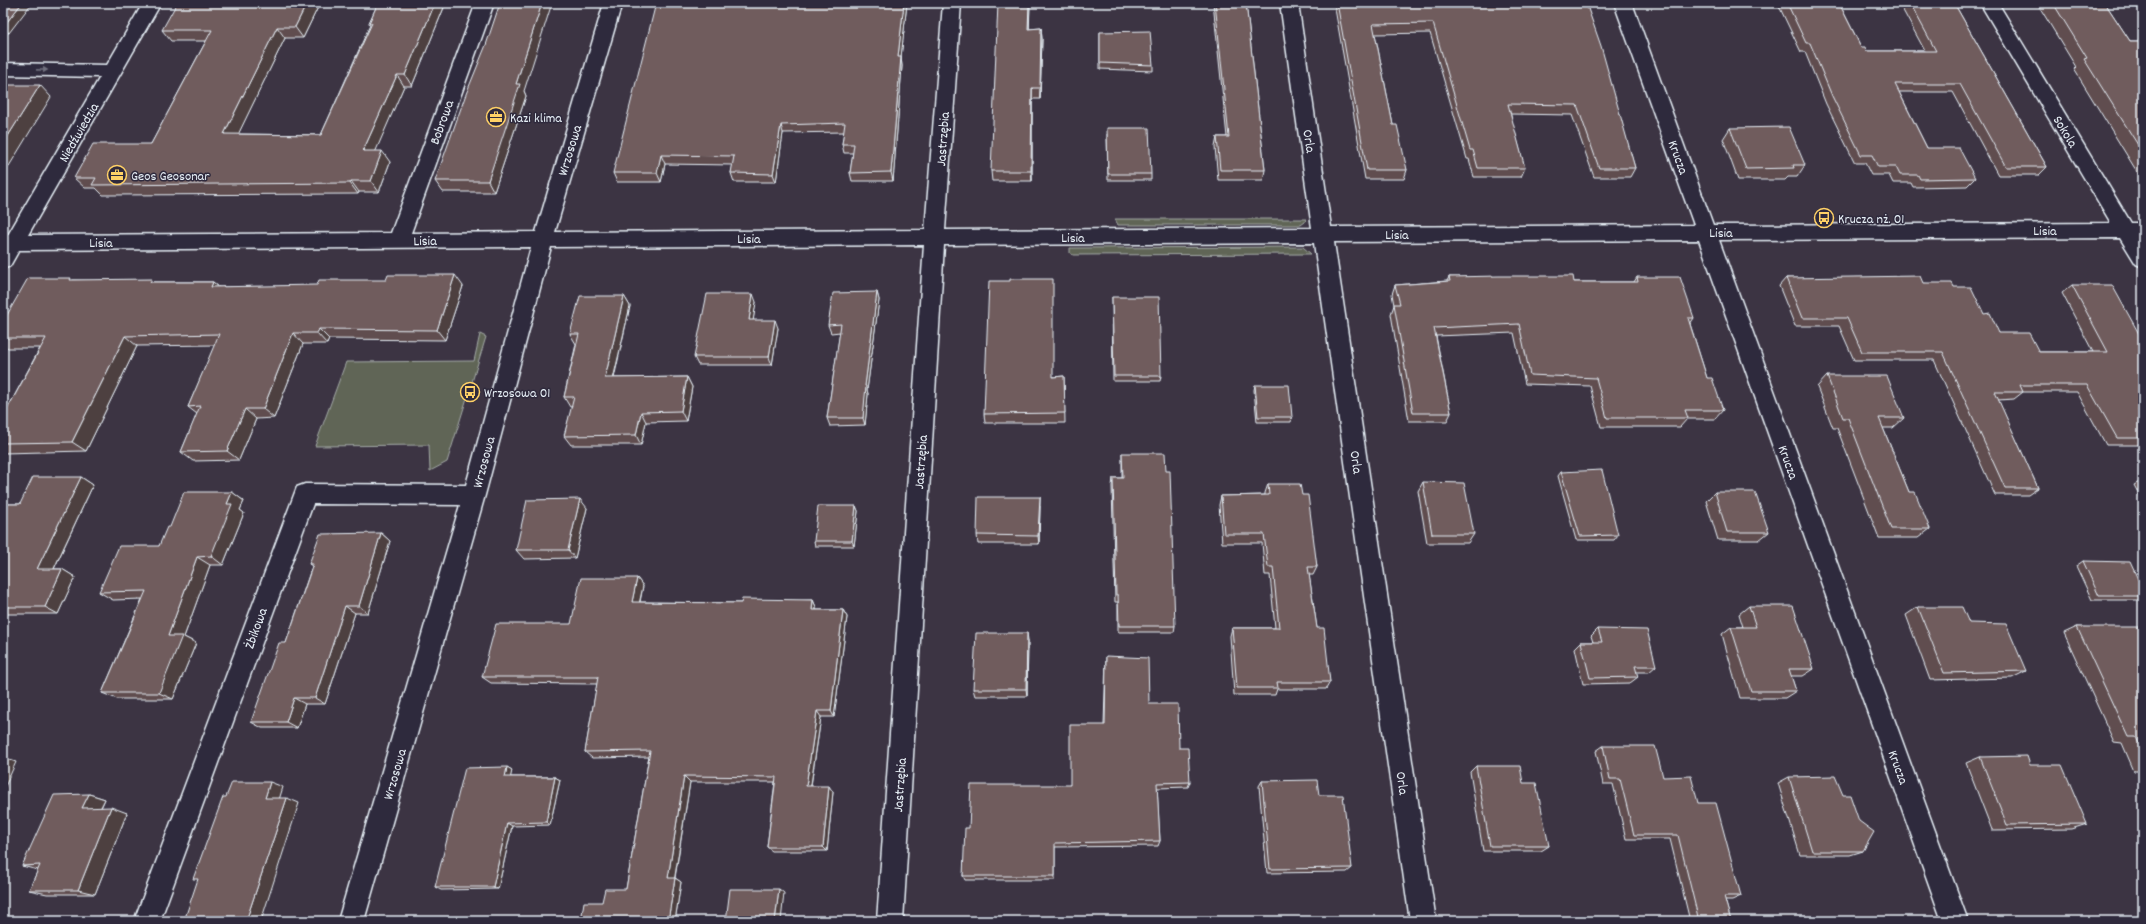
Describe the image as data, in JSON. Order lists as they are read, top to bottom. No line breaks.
{"streets":{"street":["Bobrowa","Sokola","Niedźwiedzia","Jastrzębia","Orla","Wrzosowa","Krucza","Lisia","Żbikowa"]},"crossings":[["Bobrowa","Lisia"],["Sokola","Lisia"],["Niedźwiedzia","Lisia"],["Jastrzębia","Lisia"],["Orla","Lisia"],["Wrzosowa","Lisia"],["Wrzosowa","Żbikowa"],["Krucza","Lisia"]],"places":{"office":["Kazi klima","Geos Geosonar"],"bus stop":["Krucza nż. 01","Wrzosowa 01"]}}
